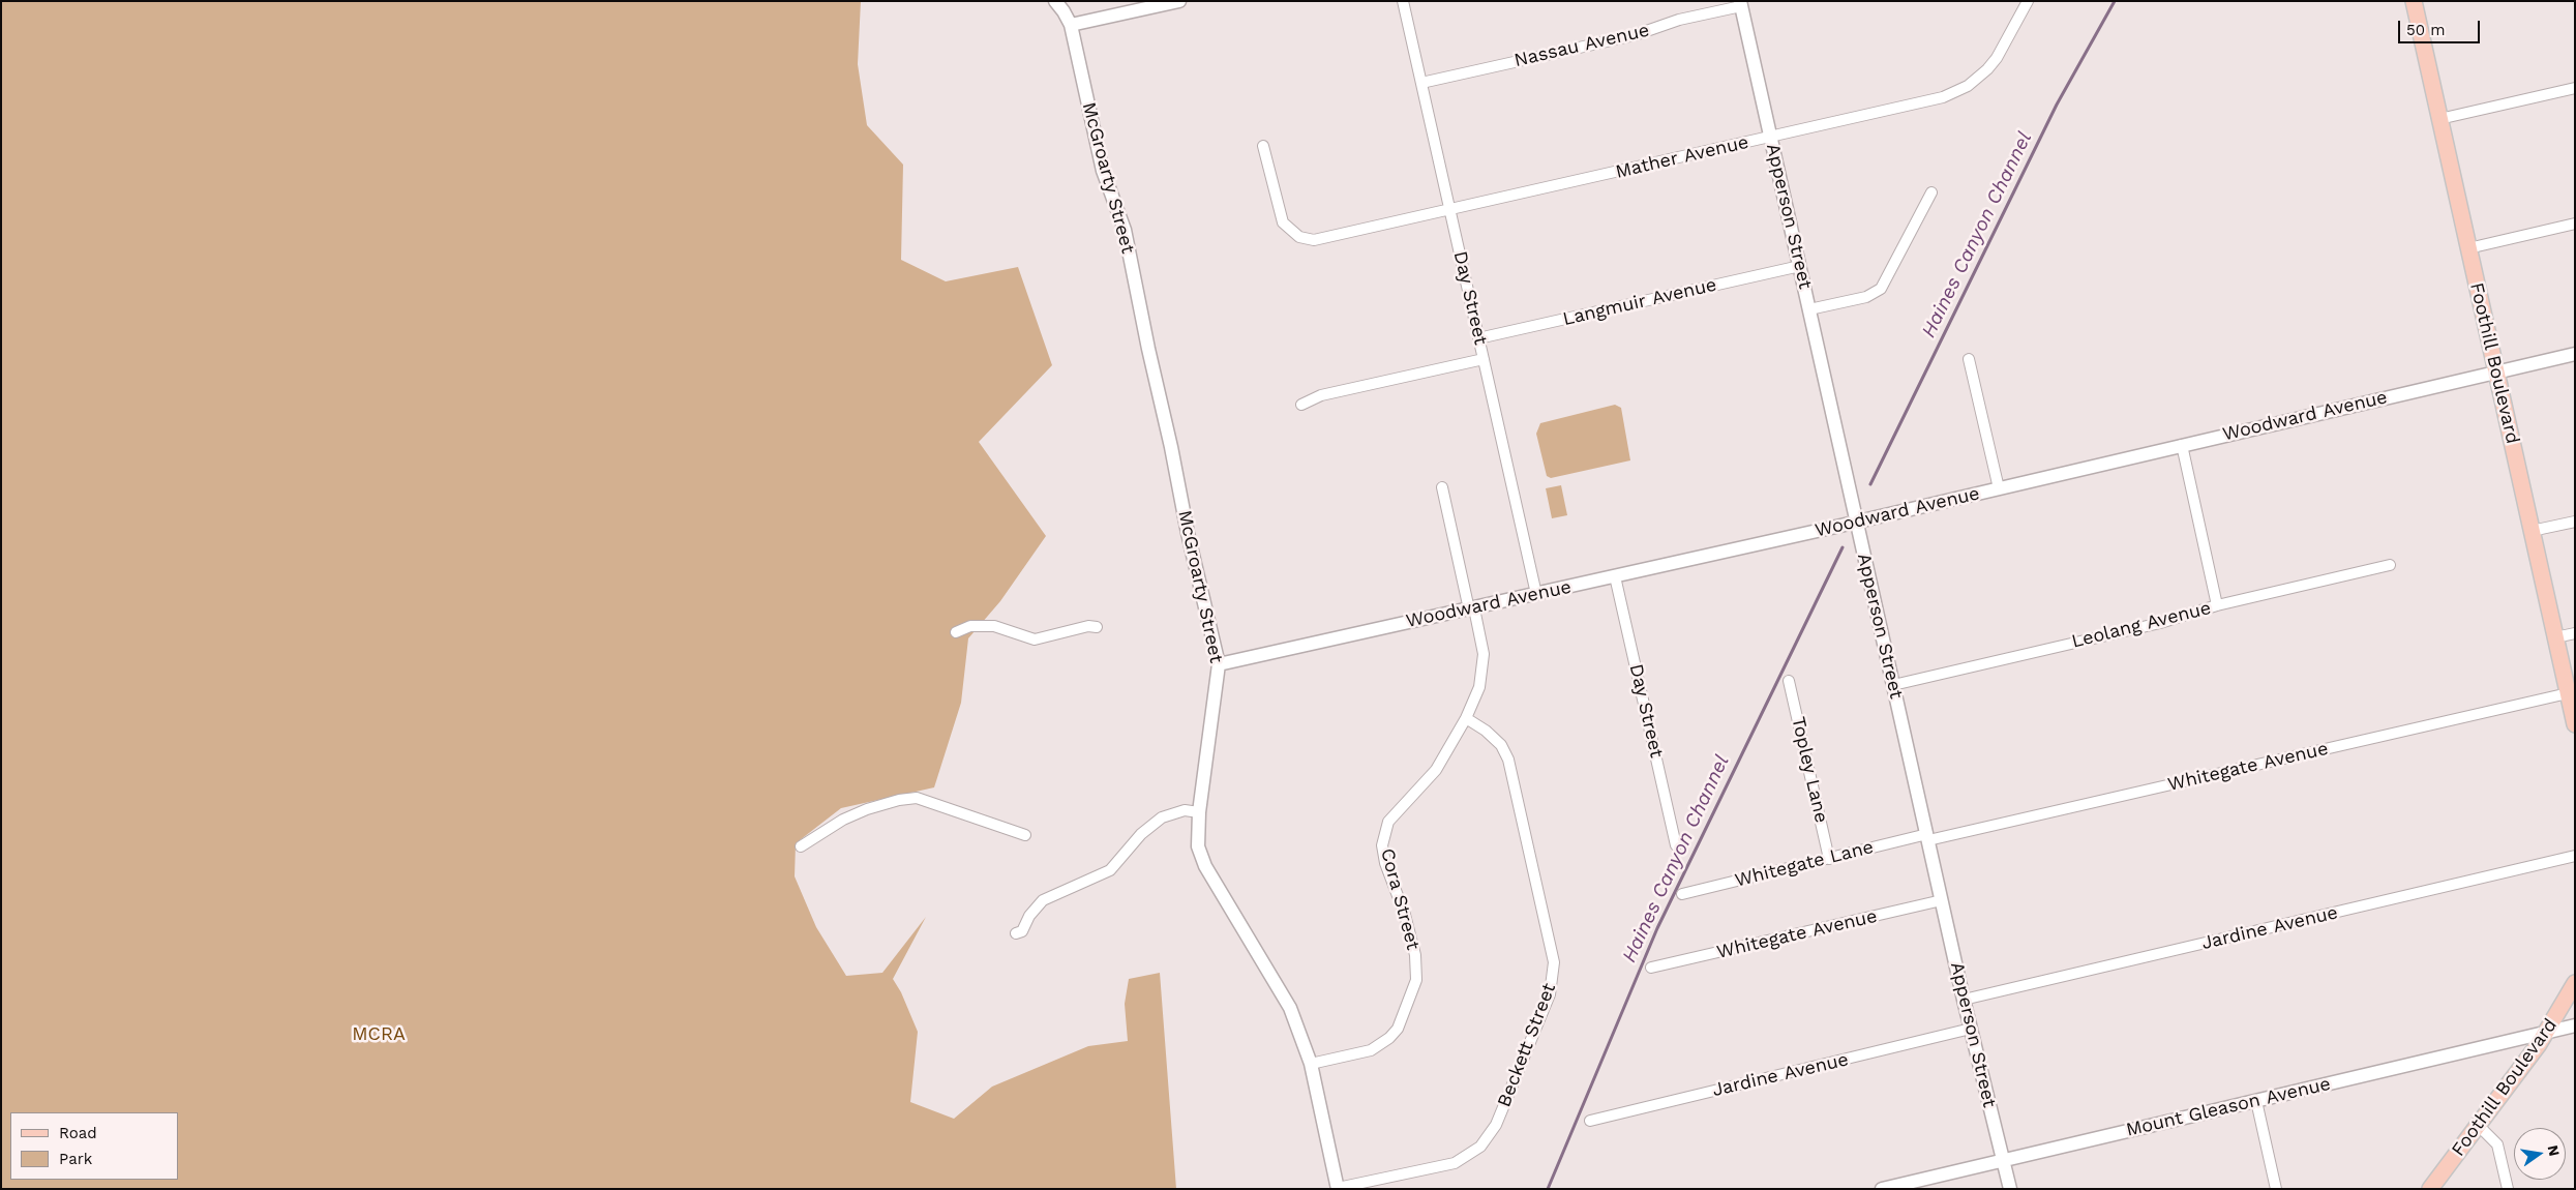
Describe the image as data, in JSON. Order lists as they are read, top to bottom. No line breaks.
{"streets":{"main road":["Foothill Boulevard"],"street":["Nassau Avenue","Mather Avenue","McGroarty Street","Apperson Street","Day Street","Langmuir Avenue","Woodward Avenue","Leolang Avenue","Whitegate Avenue","Topley Lane","Whitegate Lane","Cora Street","Jardine Avenue","Beckett Street","Mount Gleason Avenue"]},"crossings":[["Nassau Avenue","Apperson Street"],["Nassau Avenue","Day Street"],["Mather Avenue","Apperson Street"],["Mather Avenue","Day Street"],["McGroarty Street","Woodward Avenue"],["McGroarty Street","Cora Street"],["McGroarty Street","Beckett Street"],["Apperson Street","Langmuir Avenue"],["Apperson Street","Woodward Avenue"],["Apperson Street","Leolang Avenue"],["Apperson Street","Whitegate Avenue"],["Apperson Street","Whitegate Lane"],["Apperson Street","Jardine Avenue"],["Apperson Street","Mount Gleason Avenue"],["Day Street","Langmuir Avenue"],["Day Street","Woodward Avenue"],["Foothill Boulevard","Woodward Avenue"],["Foothill Boulevard","Whitegate Avenue"],["Foothill Boulevard","Mount Gleason Avenue"],["Woodward Avenue","Cora Street"],["Whitegate Avenue","Whitegate Lane"],["Topley Lane","Whitegate Lane"],["Cora Street","Beckett Street"]],"water":["Haines Canyon Channel"],"parks":["MCRA"],"legend":["Road","Park"],"scale_bar":"50 m","north":"right"}
